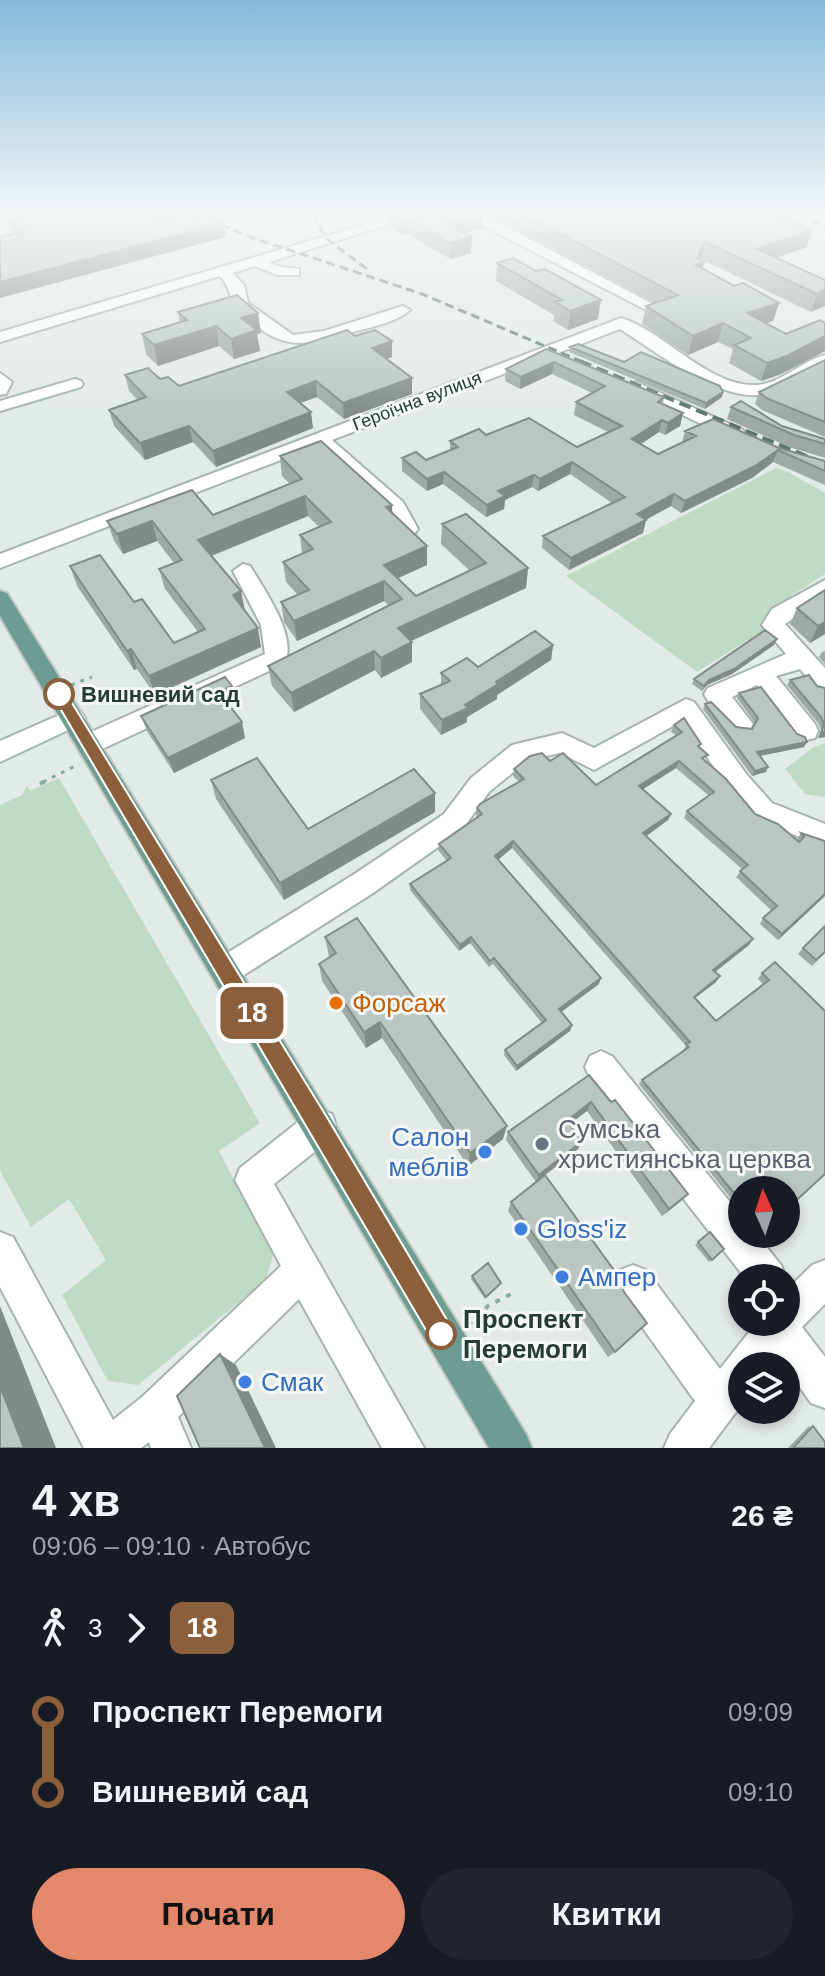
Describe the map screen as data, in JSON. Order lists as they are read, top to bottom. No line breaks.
{"streets":{"street":["Героїчна вулиця"]},"places":["Вишневий сад","Форсаж","Сумська християнська церква","Салон меблів","Gloss'iz","Ампер","Проспект Перемоги","Смак"],"lines":["bus line 18"],"north":"top","page":{"on_map":"18","heading":["4 хв","09:06 – 09:10 · Автобус","26 ₴"],"legs":["3","18"],"list":[{"name":"Проспект Перемоги","value":"09:09"},{"name":"Вишневий сад","value":"09:10"}],"buttons":["Почати","Квитки"]}}
